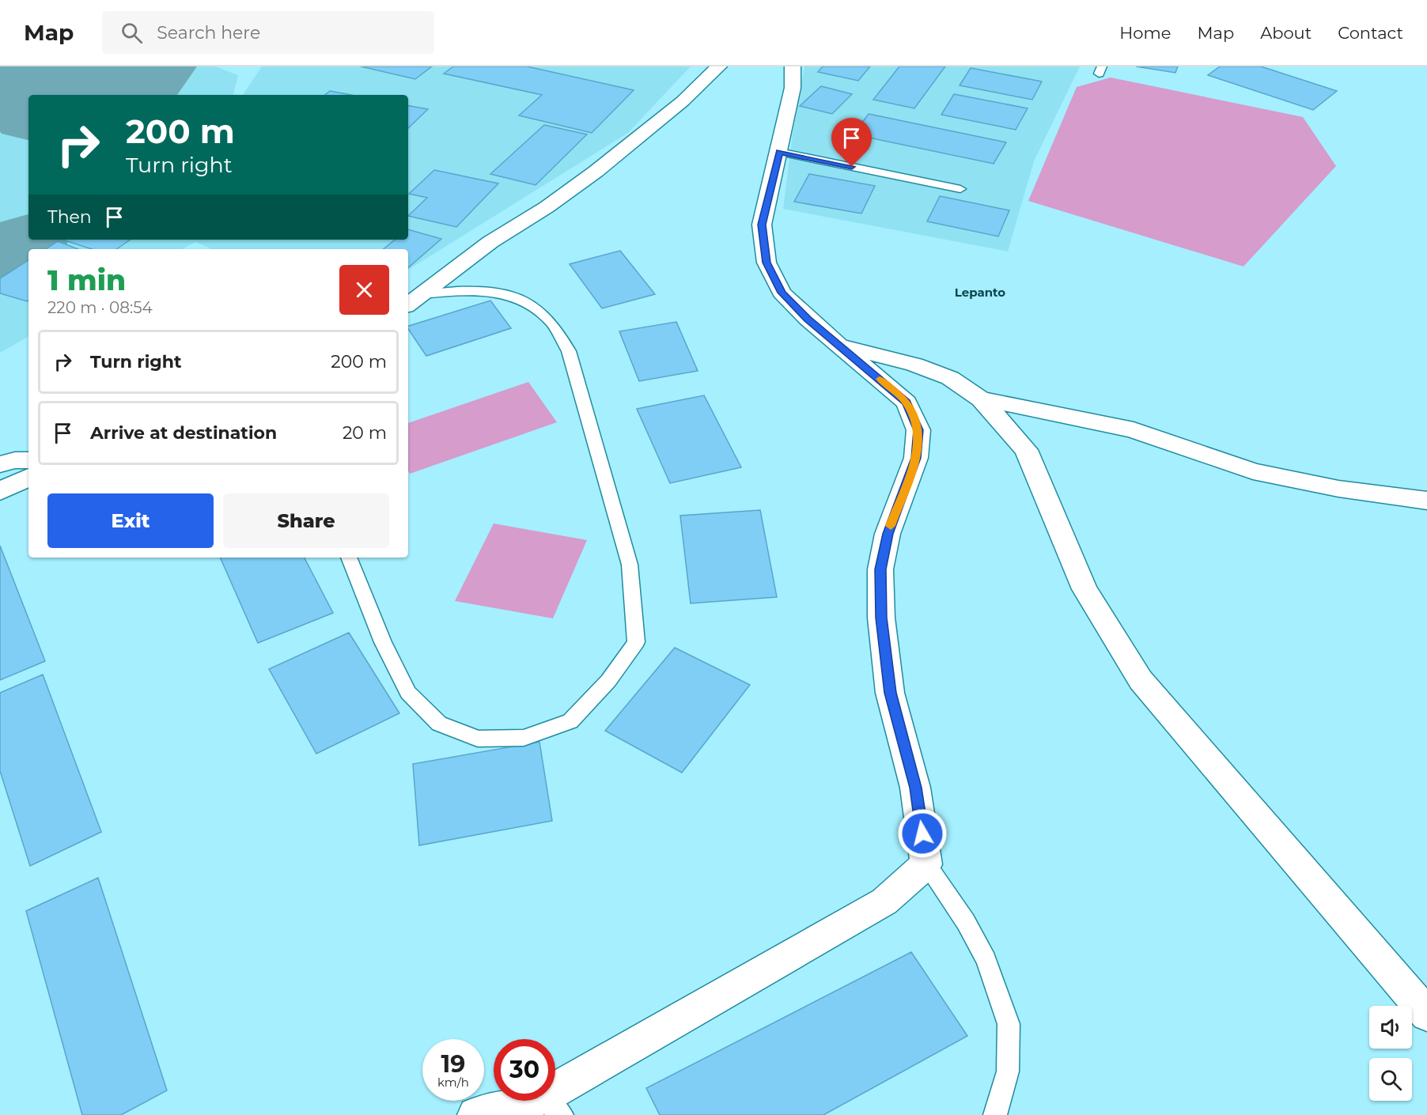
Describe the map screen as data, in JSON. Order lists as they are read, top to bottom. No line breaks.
{"districts":["Lepanto"],"page":{"header":"Map","search":"Search here","nav":["Home","Map","About","Contact"],"turn":["200 m","Turn right"],"then":"Then","heading":["1 min","220 m · 08:54"],"list":[{"name":"Turn right","value":"200 m"},{"name":"Arrive at destination","value":"20 m"}],"buttons":["Exit","Share"],"speed":"19 km/h","limit":"30"}}
